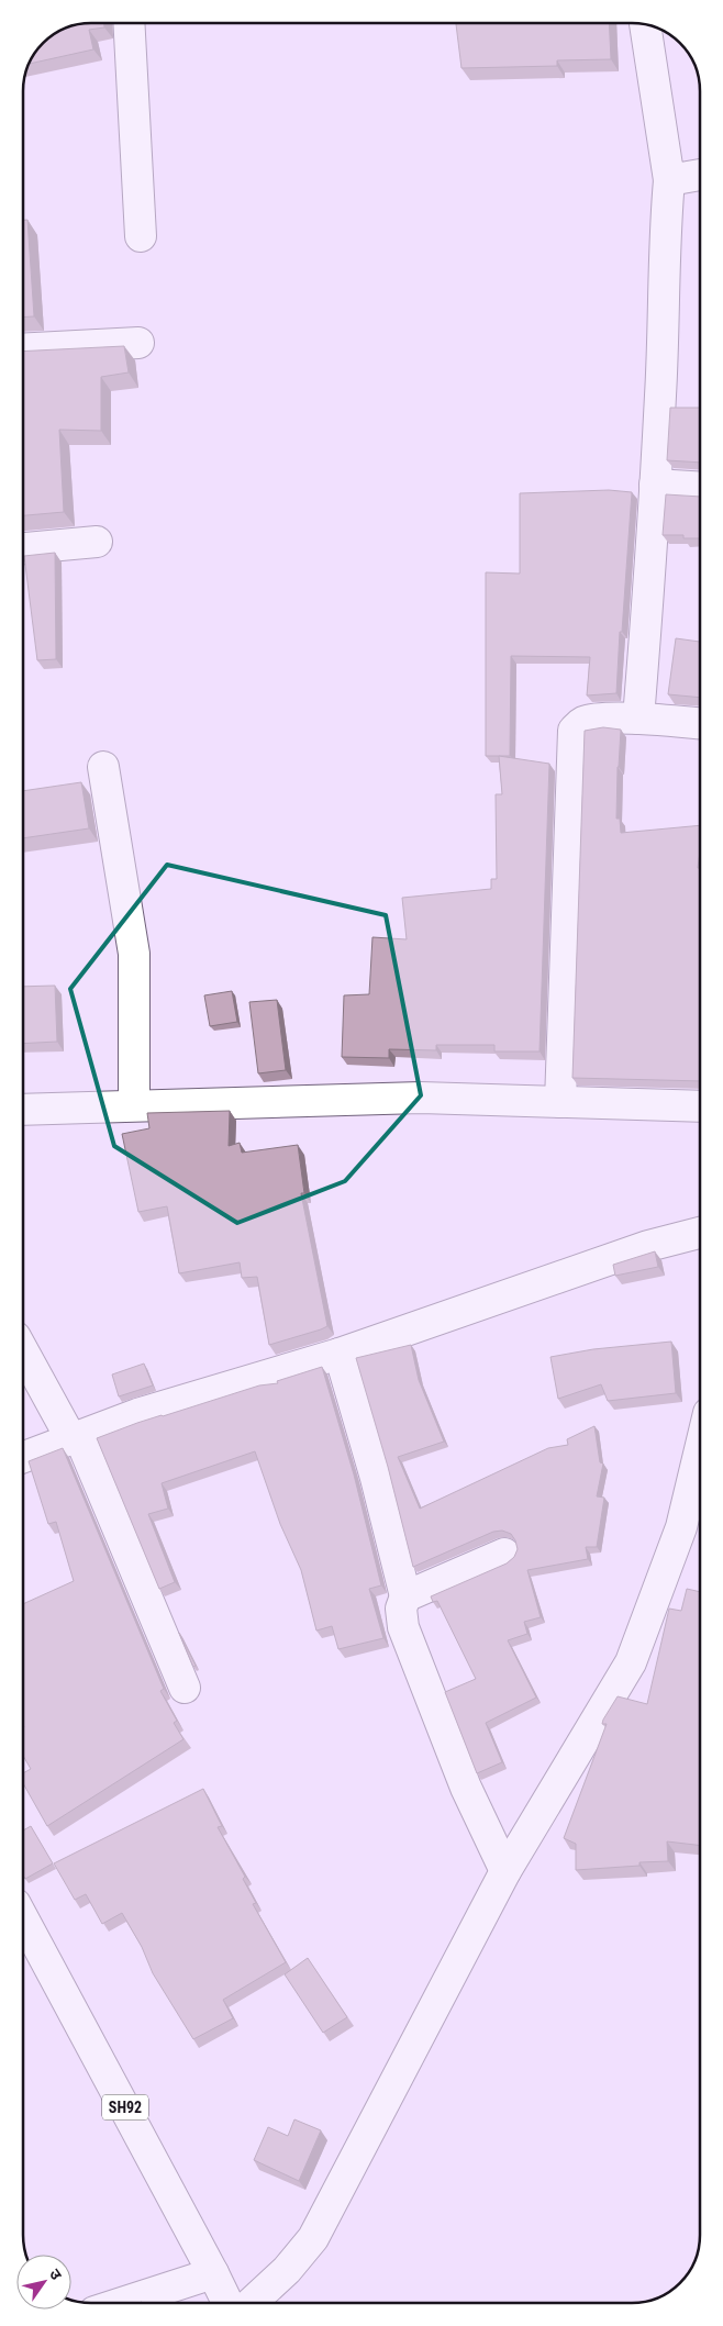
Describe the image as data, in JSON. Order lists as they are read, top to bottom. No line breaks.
{"streets":{"street":["SH92"]},"north":"top right"}
